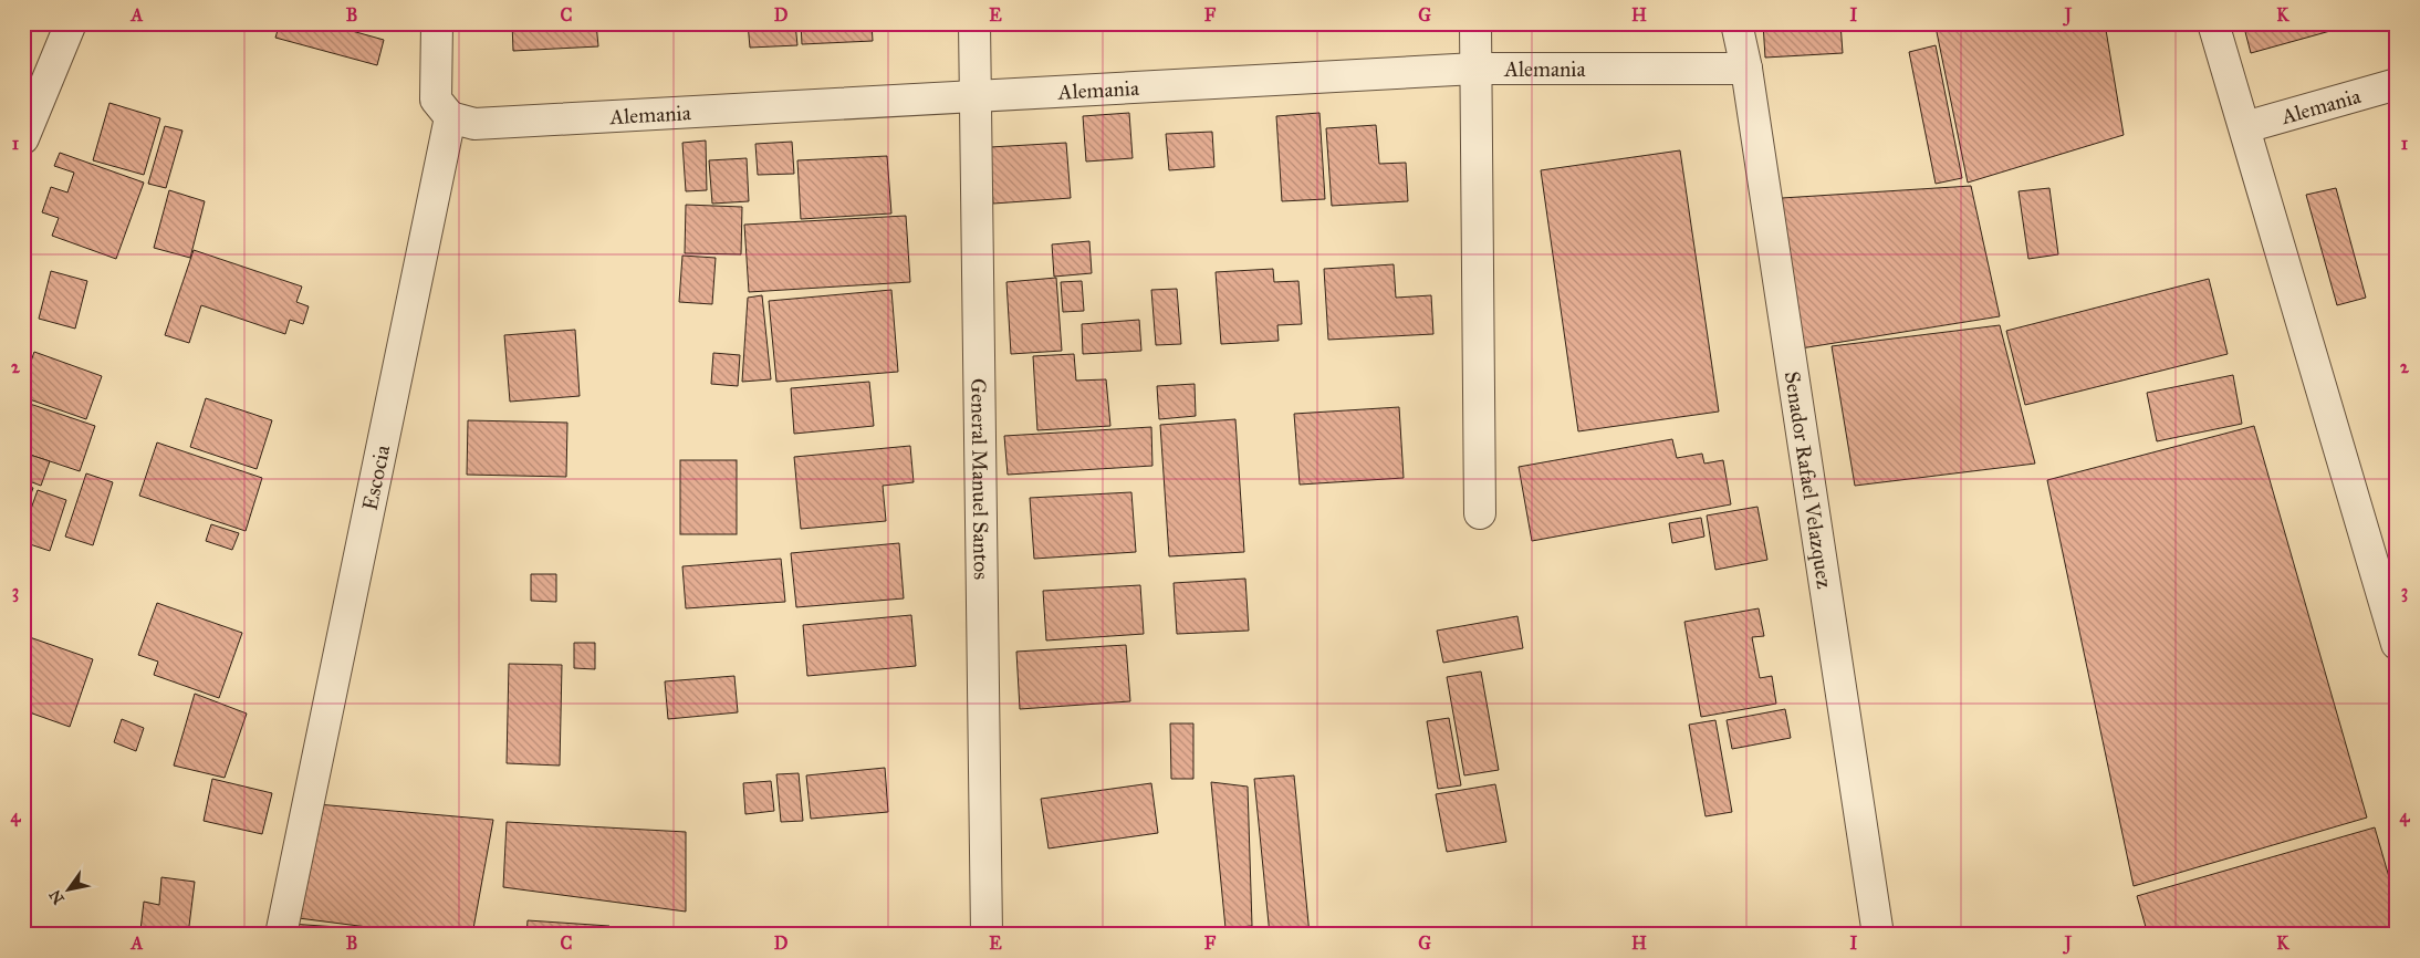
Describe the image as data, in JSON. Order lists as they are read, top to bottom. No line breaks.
{"streets":{"street":["Alemania","Escocia","General Manuel Santos","Senador Rafael Velazquez"]},"crossings":[["Alemania","Escocia"],["Alemania","General Manuel Santos"],["Alemania","Senador Rafael Velazquez"]],"north":"bottom left","grid":{"columns":["A","B","C","D","E","F","G","H","I","J","K"],"rows":["1","2","3","4"]}}
